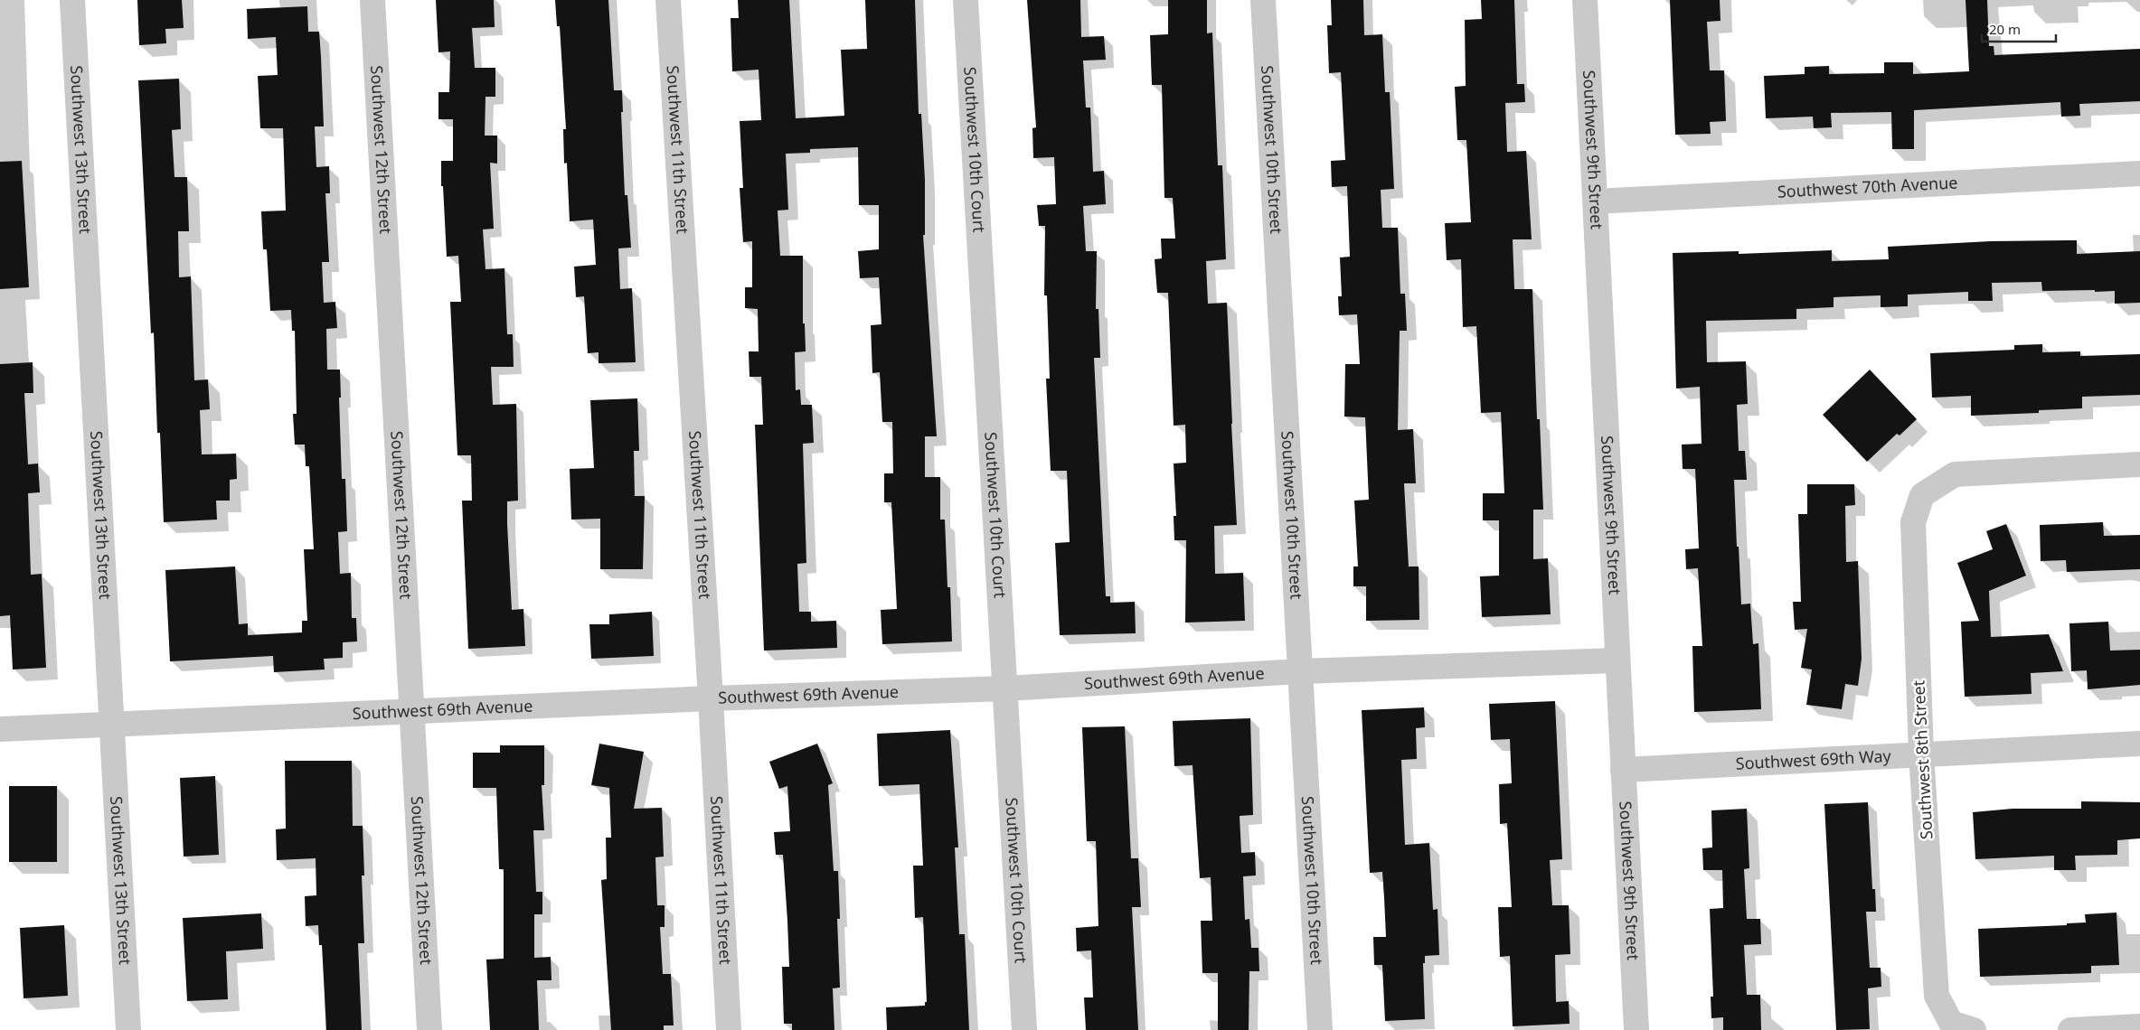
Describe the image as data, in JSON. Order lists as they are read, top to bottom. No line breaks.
{"streets":{"street":["Southwest 9th Street","Southwest 13th Street","Southwest 12th Street","Southwest 11th Street","Southwest 10th Court","Southwest 10th Street","Southwest 70th Avenue","Southwest 69th Avenue","Southwest 69th Way","Southwest 8th Street"]},"crossings":[["Southwest 9th Street","Southwest 70th Avenue"],["Southwest 9th Street","Southwest 69th Avenue"],["Southwest 9th Street","Southwest 69th Way"],["Southwest 13th Street","Southwest 69th Avenue"],["Southwest 12th Street","Southwest 69th Avenue"],["Southwest 11th Street","Southwest 69th Avenue"],["Southwest 10th Court","Southwest 69th Avenue"],["Southwest 10th Street","Southwest 69th Avenue"],["Southwest 69th Way","Southwest 8th Street"]],"scale_bar":"20 m"}
